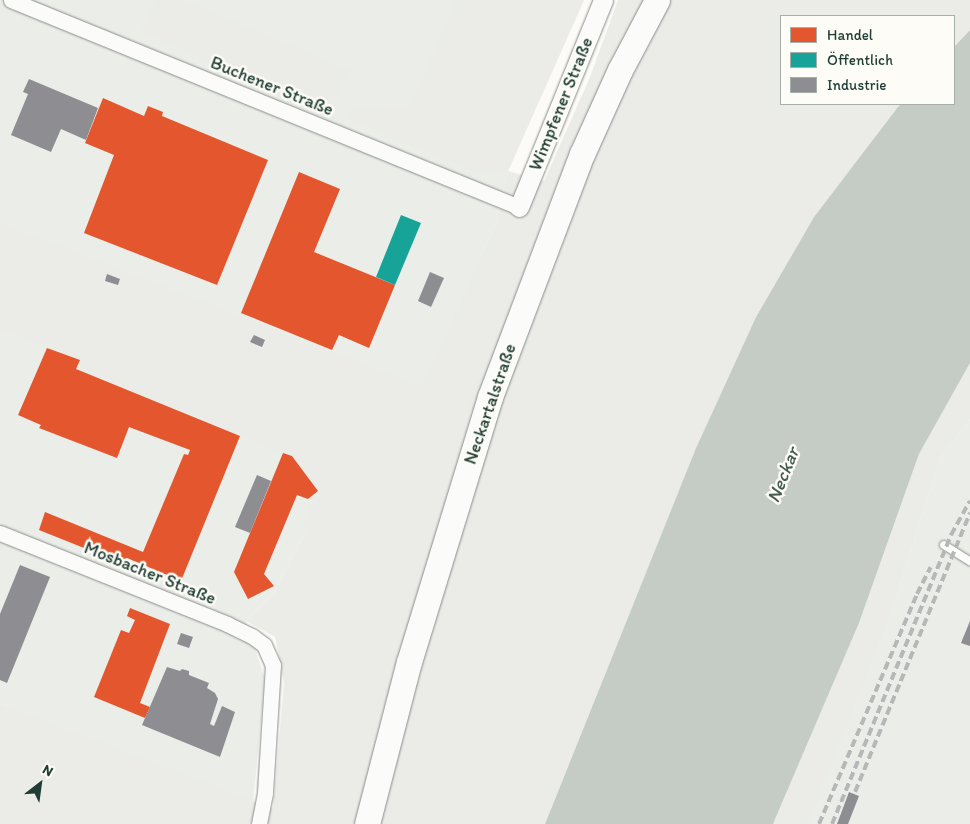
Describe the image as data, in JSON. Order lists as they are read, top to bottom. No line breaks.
{"streets":{"main road":["Neckartalstraße"],"street":["Buchener Straße","Wimpfener Straße","Mosbacher Straße"]},"crossings":[["Buchener Straße","Wimpfener Straße"]],"water":["Neckar"],"legend":["Handel","Öffentlich","Industrie"],"north":"top right"}
